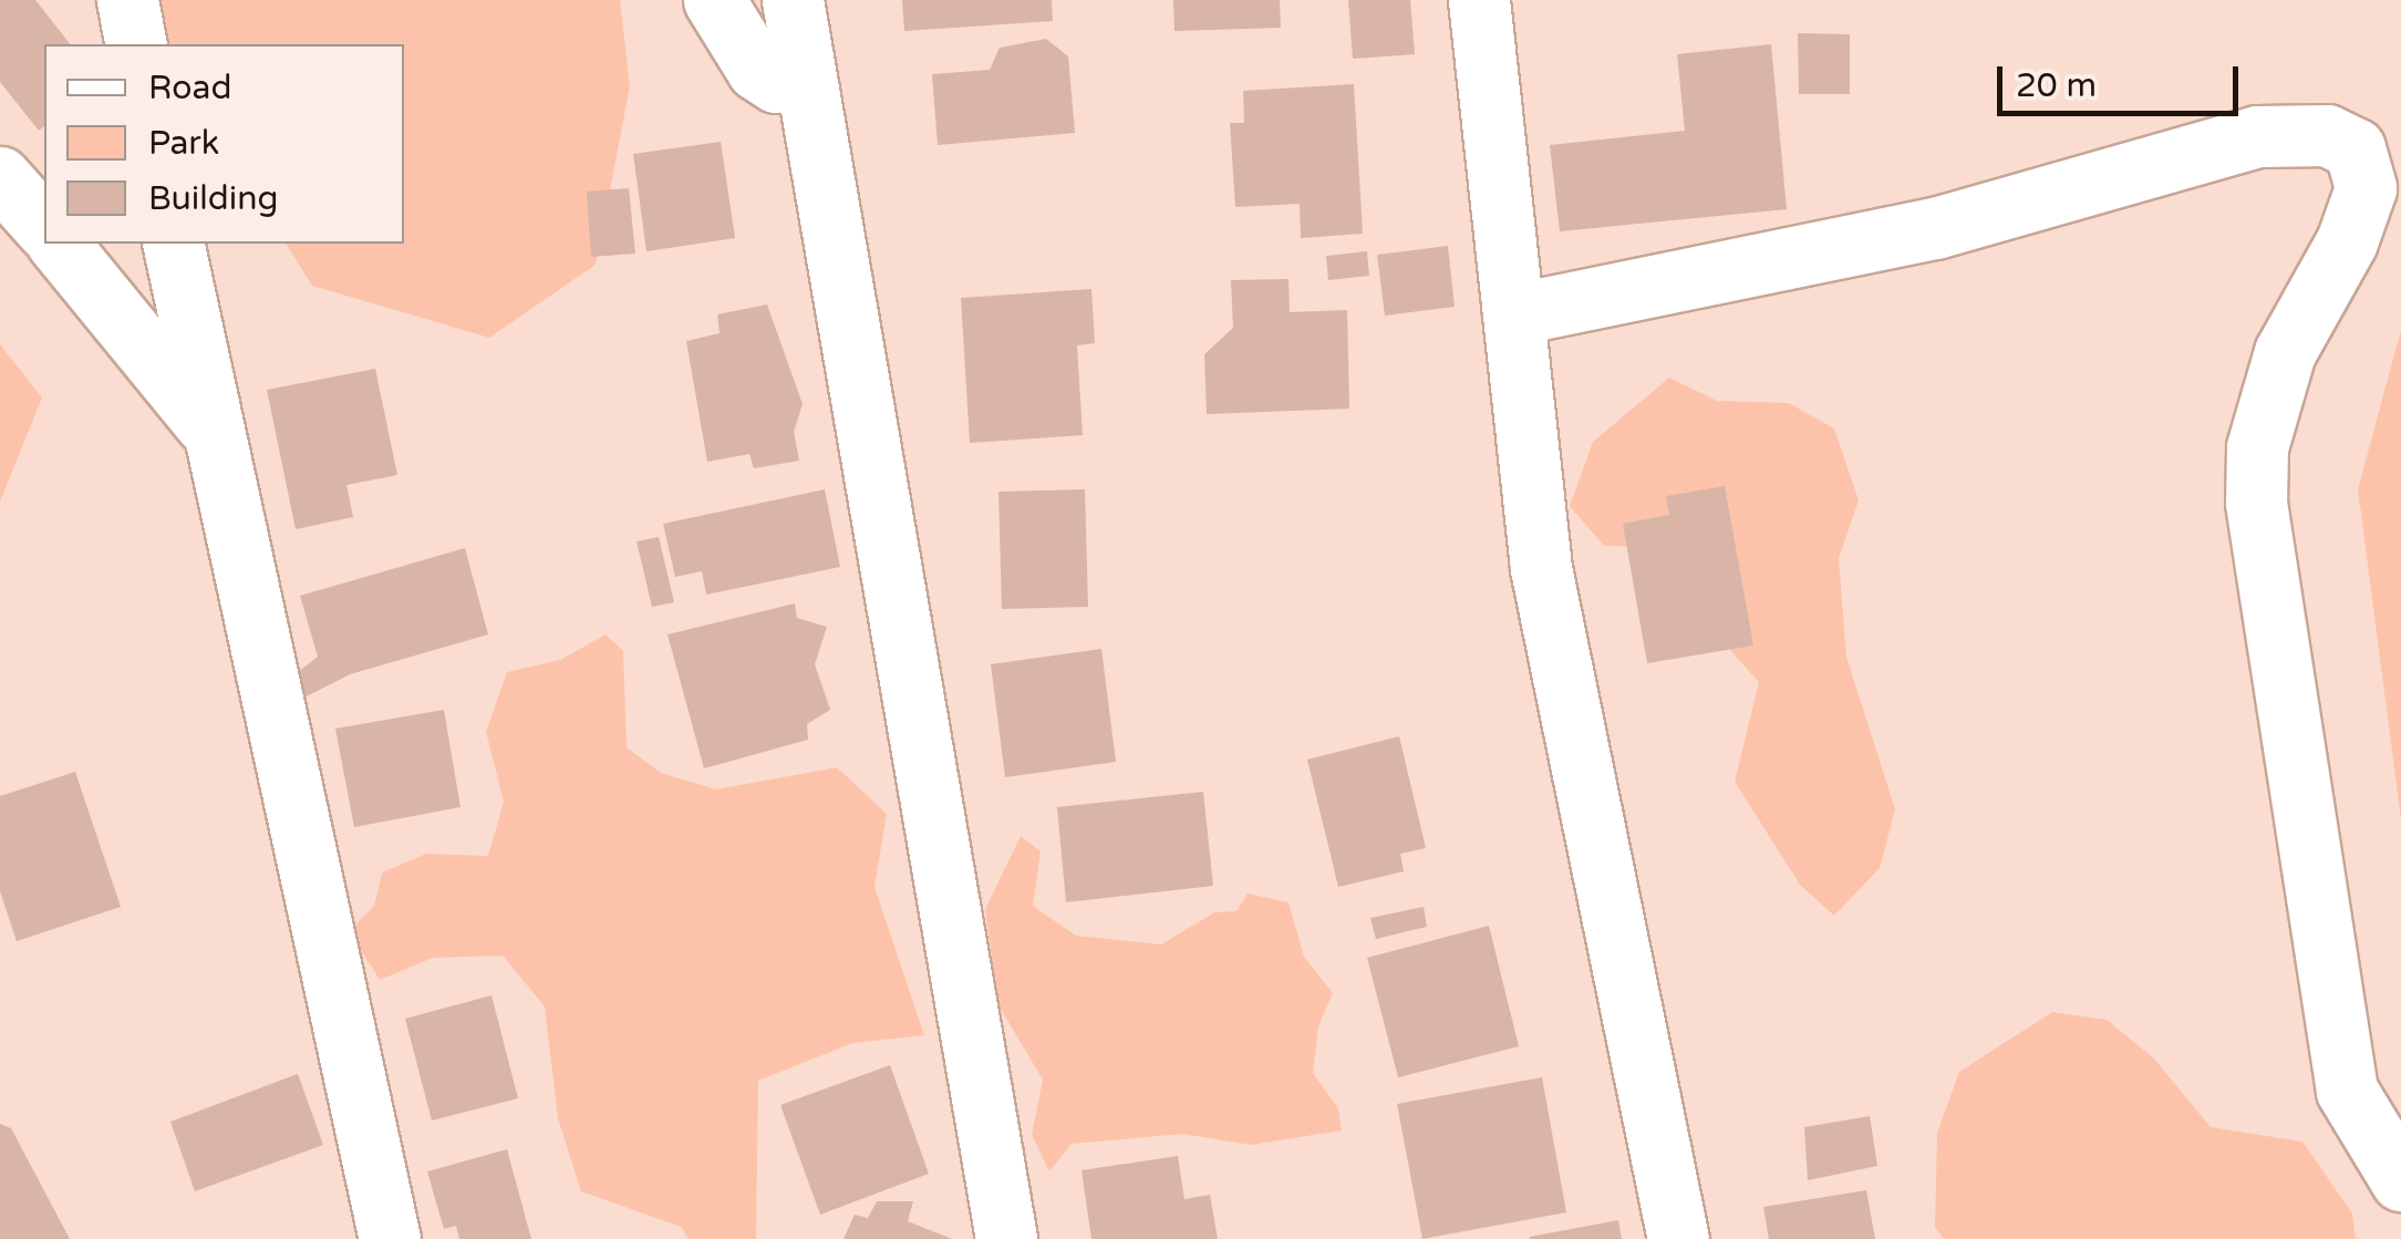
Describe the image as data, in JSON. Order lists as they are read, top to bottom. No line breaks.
{"legend":["Road","Park","Building"],"scale_bar":"20 m"}
